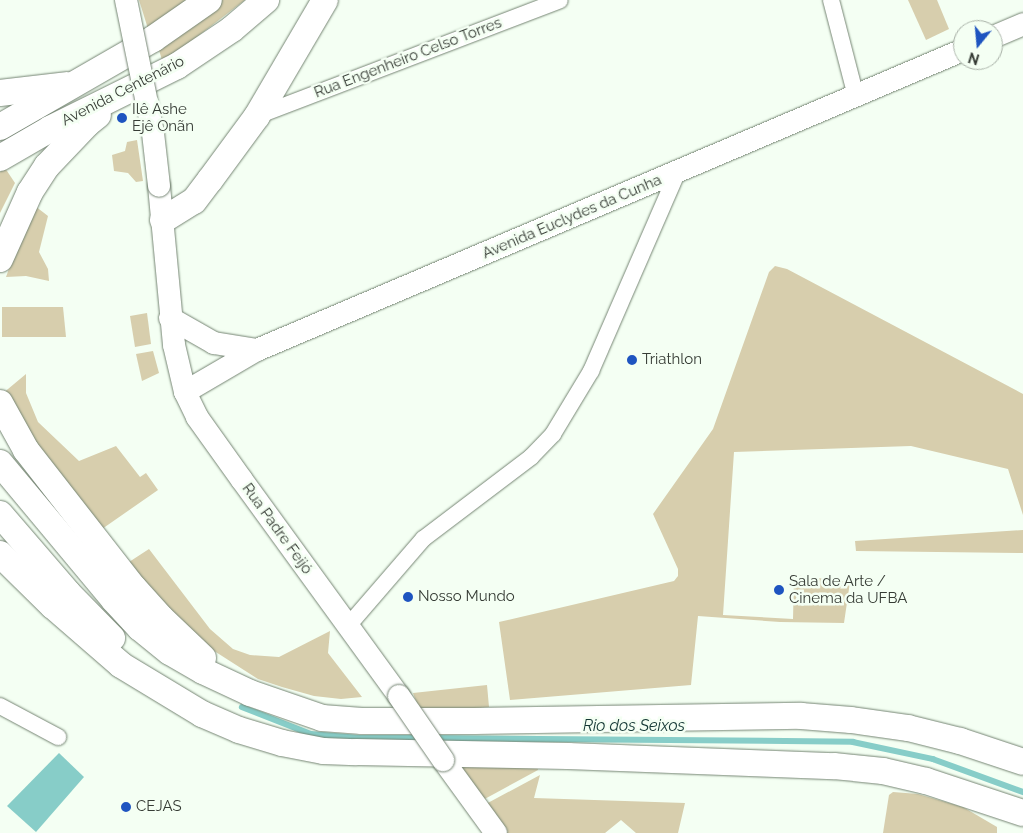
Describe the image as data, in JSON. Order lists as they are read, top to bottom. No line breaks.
{"streets":{"main road":["Avenida Centenário","Avenida Euclydes da Cunha","Rua Padre Feijó"],"street":["Rua Engenheiro Celso Torres"]},"crossings":[["Avenida Euclydes da Cunha","Rua Padre Feijó"]],"water":["Rio dos Seixos"],"places":["Ilê Ashe Ejê Onãn","Triathlon","Sala de Arte / Cinema da UFBA","Nosso Mundo","CEJAS"],"north":"bottom"}
